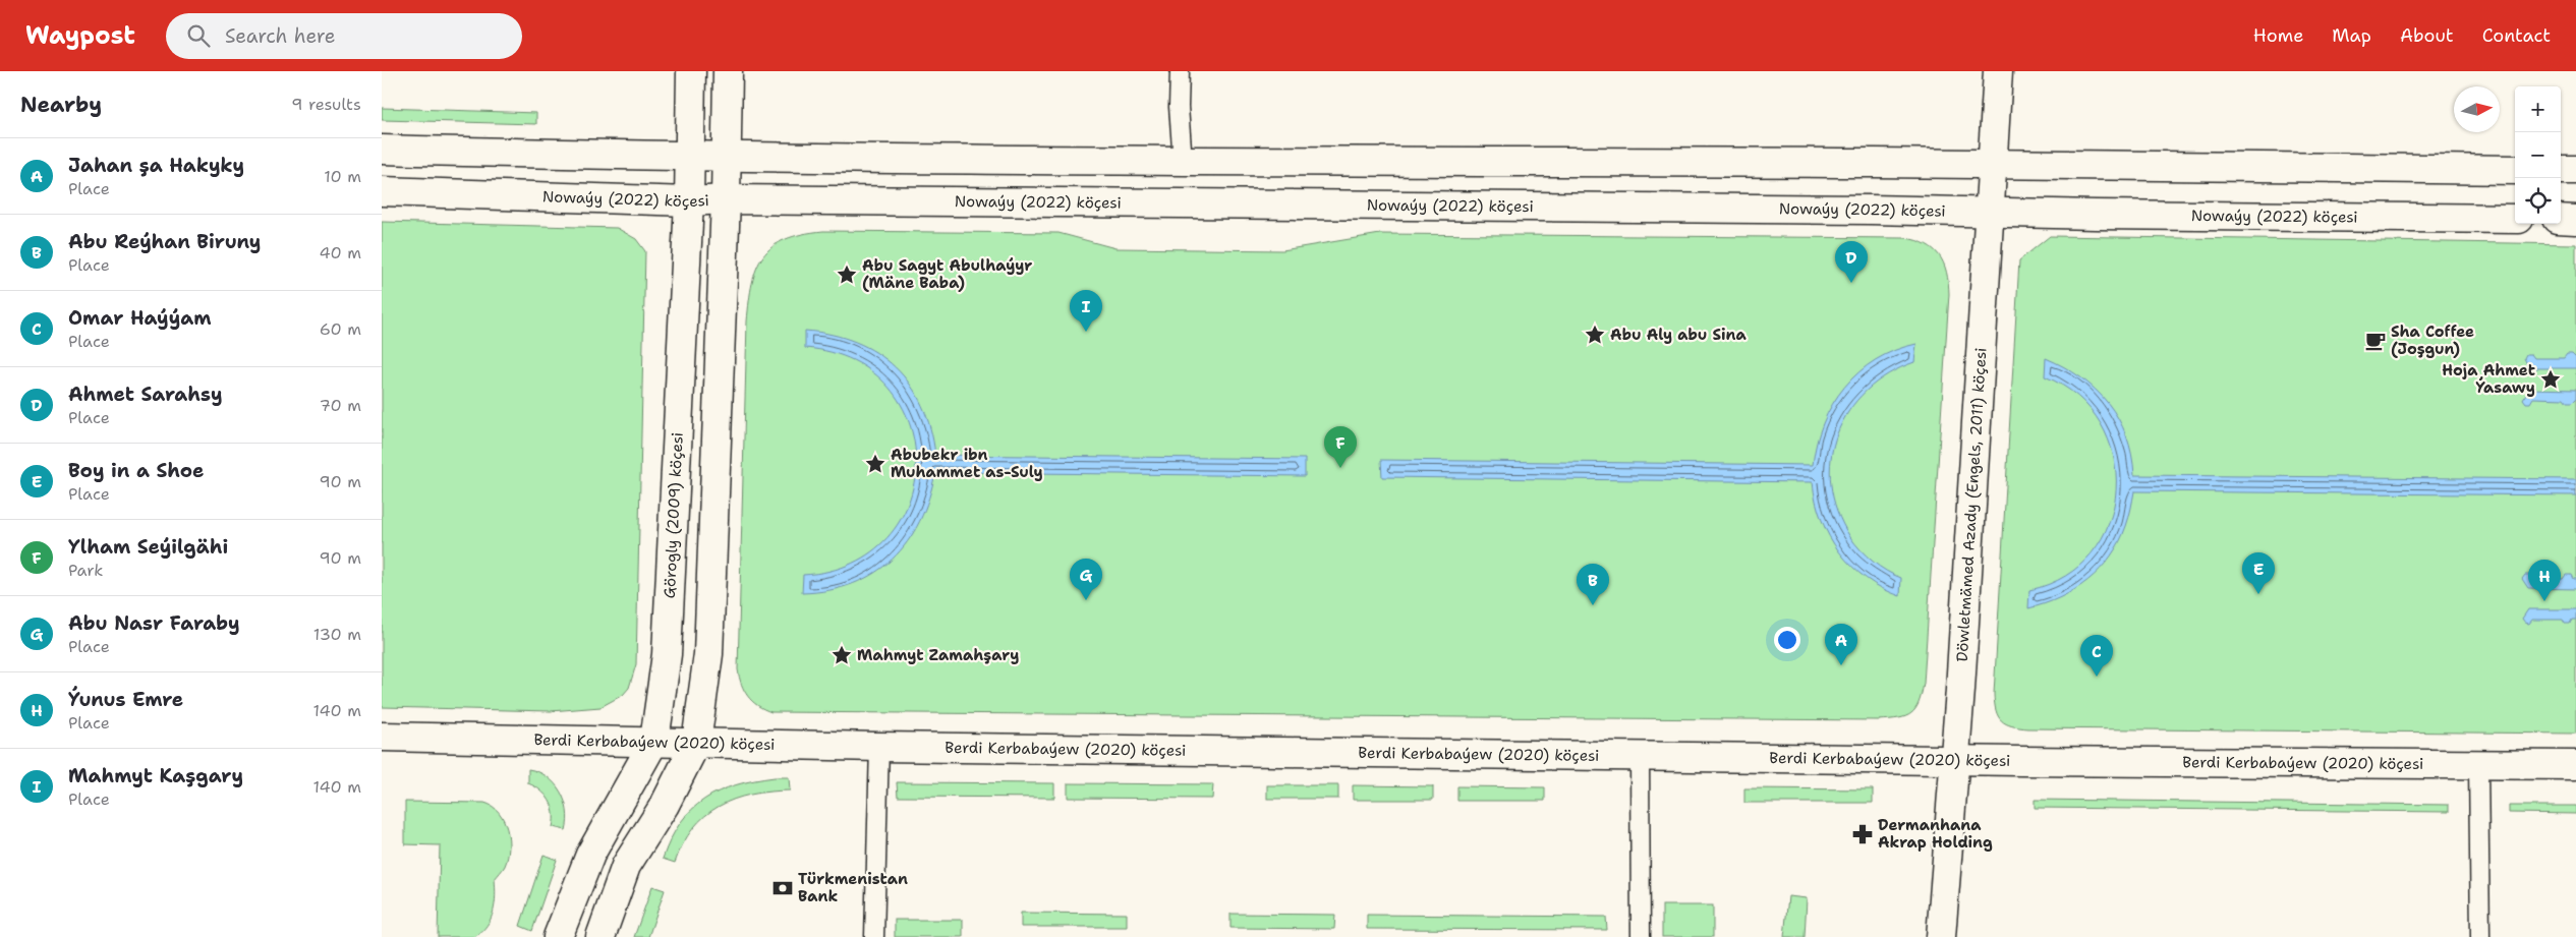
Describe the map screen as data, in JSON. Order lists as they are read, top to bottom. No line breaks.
{"streets":{"street":["Nowaýy (2022) köçesi","Döwletmämed Azady (Engels, 2011) köçesi","Görogly (2009) köçesi","Berdi Kerbabaýew (2020) köçesi"]},"crossings":[["Nowaýy (2022) köçesi","Döwletmämed Azady (Engels, 2011) köçesi"],["Nowaýy (2022) köçesi","Görogly (2009) köçesi"],["Döwletmämed Azady (Engels, 2011) köçesi","Berdi Kerbabaýew (2020) köçesi"],["Görogly (2009) köçesi","Berdi Kerbabaýew (2020) köçesi"]],"places":{"place":["Abu Sagyt Abulhaýyr (Mäne Baba)","Abu Aly abu Sina","Hoja Ahmet Ýasawy","Abubekr ibn Muhammet as-Suly","Mahmyt Zamahşary"],"cafe":["Sha Coffee (Joşgun)"],"pharmacy":["Dermanhana Akrap Holding"],"bank":["Türkmenistan Bank"]},"north":"right","page":{"header":"Waypost","search":"Search here","nav":["Home","Map","About","Contact"],"heading":["Nearby","9 results"],"map_buttons":["+","−"],"list":[{"mark":"A","name":"Jahan şa Hakyky","note":"Place","value":"10 m"},{"mark":"B","name":"Abu Reýhan Biruny","note":"Place","value":"40 m"},{"mark":"C","name":"Omar Haýýam","note":"Place","value":"60 m"},{"mark":"D","name":"Ahmet Sarahsy","note":"Place","value":"70 m"},{"mark":"E","name":"Boy in a Shoe","note":"Place","value":"90 m"},{"mark":"F","name":"Ylham Seýilgähi","note":"Park","value":"90 m"},{"mark":"G","name":"Abu Nasr Faraby","note":"Place","value":"130 m"},{"mark":"H","name":"Ýunus Emre","note":"Place","value":"140 m"},{"mark":"I","name":"Mahmyt Kaşgary","note":"Place","value":"140 m"}],"pins":["D","I","F","E","G","H","B","A","C"]}}
